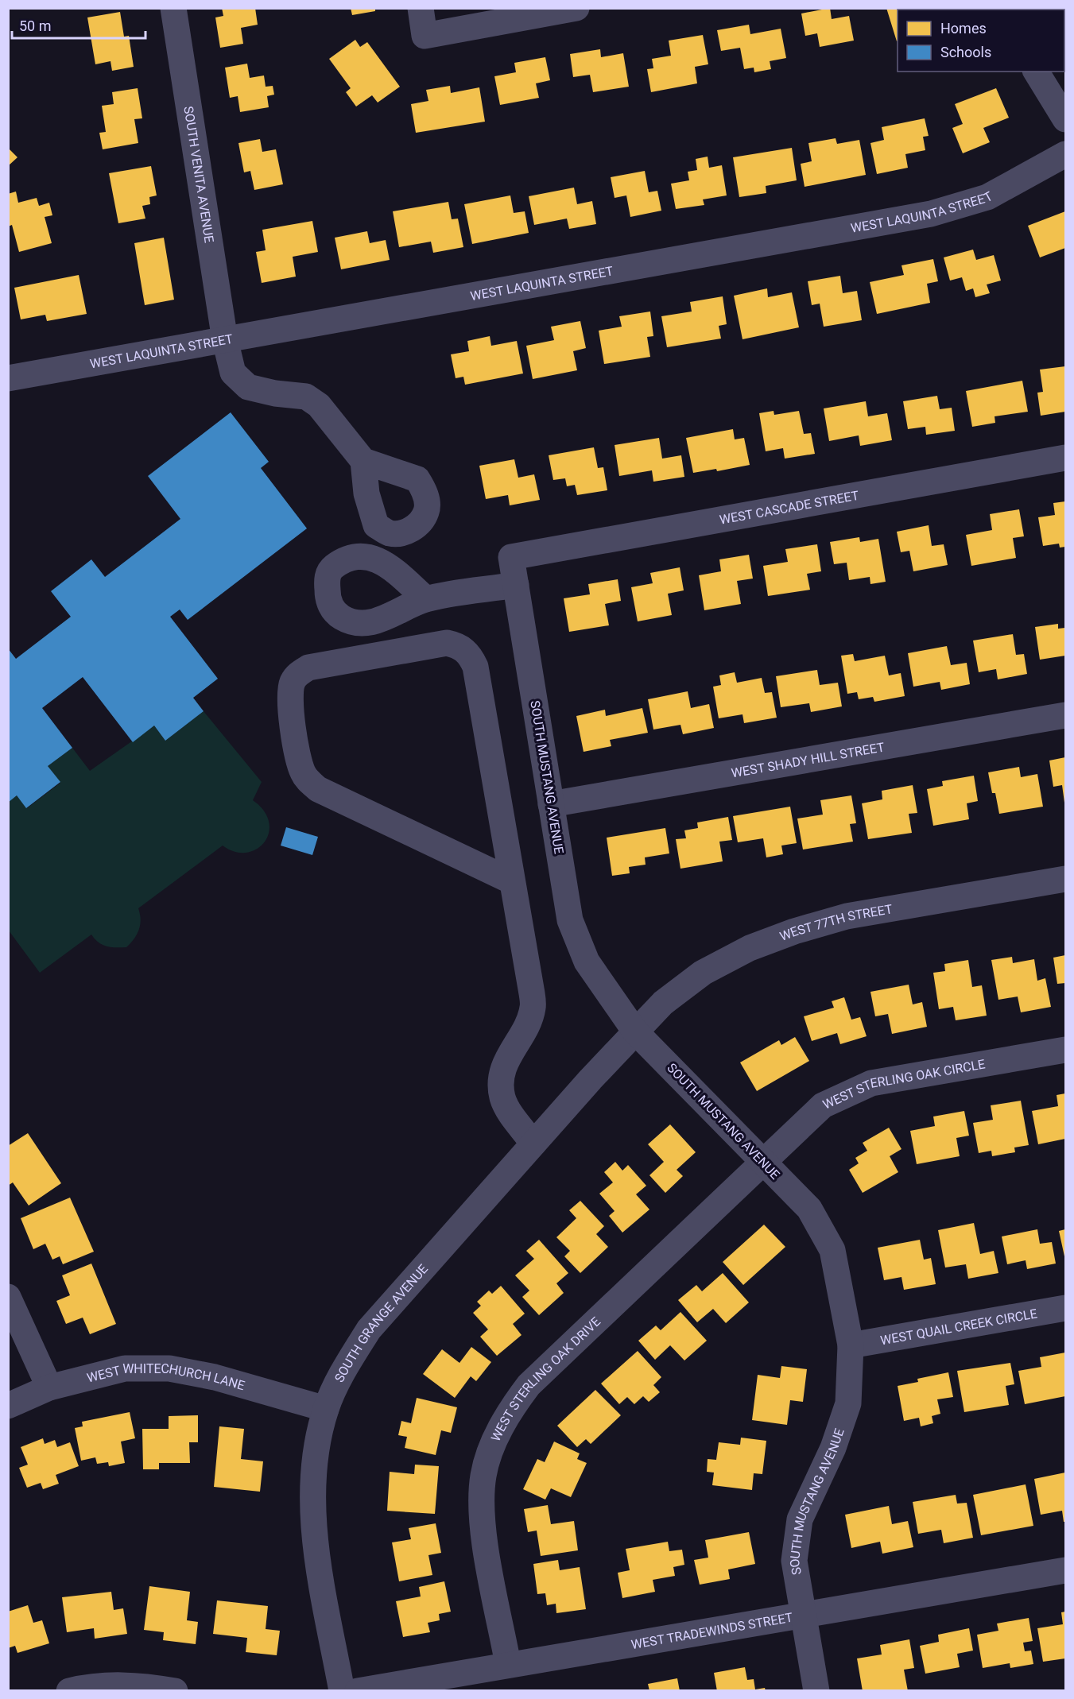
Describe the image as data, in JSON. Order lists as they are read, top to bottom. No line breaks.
{"streets":{"street":["SOUTH VENITA AVENUE","WEST LAQUINTA STREET","WEST CASCADE STREET","WEST SHADY HILL STREET","SOUTH MUSTANG AVENUE","WEST 77TH STREET","WEST STERLING OAK CIRCLE","SOUTH GRANGE AVENUE","WEST QUAIL CREEK CIRCLE","WEST STERLING OAK DRIVE","WEST WHITECHURCH LANE","WEST TRADEWINDS STREET"]},"crossings":[["SOUTH VENITA AVENUE","WEST LAQUINTA STREET"],["WEST CASCADE STREET","SOUTH MUSTANG AVENUE"],["WEST SHADY HILL STREET","SOUTH MUSTANG AVENUE"],["SOUTH MUSTANG AVENUE","WEST 77TH STREET"],["SOUTH MUSTANG AVENUE","WEST STERLING OAK CIRCLE"],["SOUTH MUSTANG AVENUE","SOUTH GRANGE AVENUE"],["SOUTH MUSTANG AVENUE","WEST QUAIL CREEK CIRCLE"],["SOUTH MUSTANG AVENUE","WEST STERLING OAK DRIVE"],["SOUTH MUSTANG AVENUE","WEST TRADEWINDS STREET"],["WEST 77TH STREET","SOUTH GRANGE AVENUE"],["WEST STERLING OAK CIRCLE","WEST STERLING OAK DRIVE"],["SOUTH GRANGE AVENUE","WEST WHITECHURCH LANE"],["WEST STERLING OAK DRIVE","WEST TRADEWINDS STREET"]],"legend":["Homes","Schools"],"scale_bar":"50 m"}
